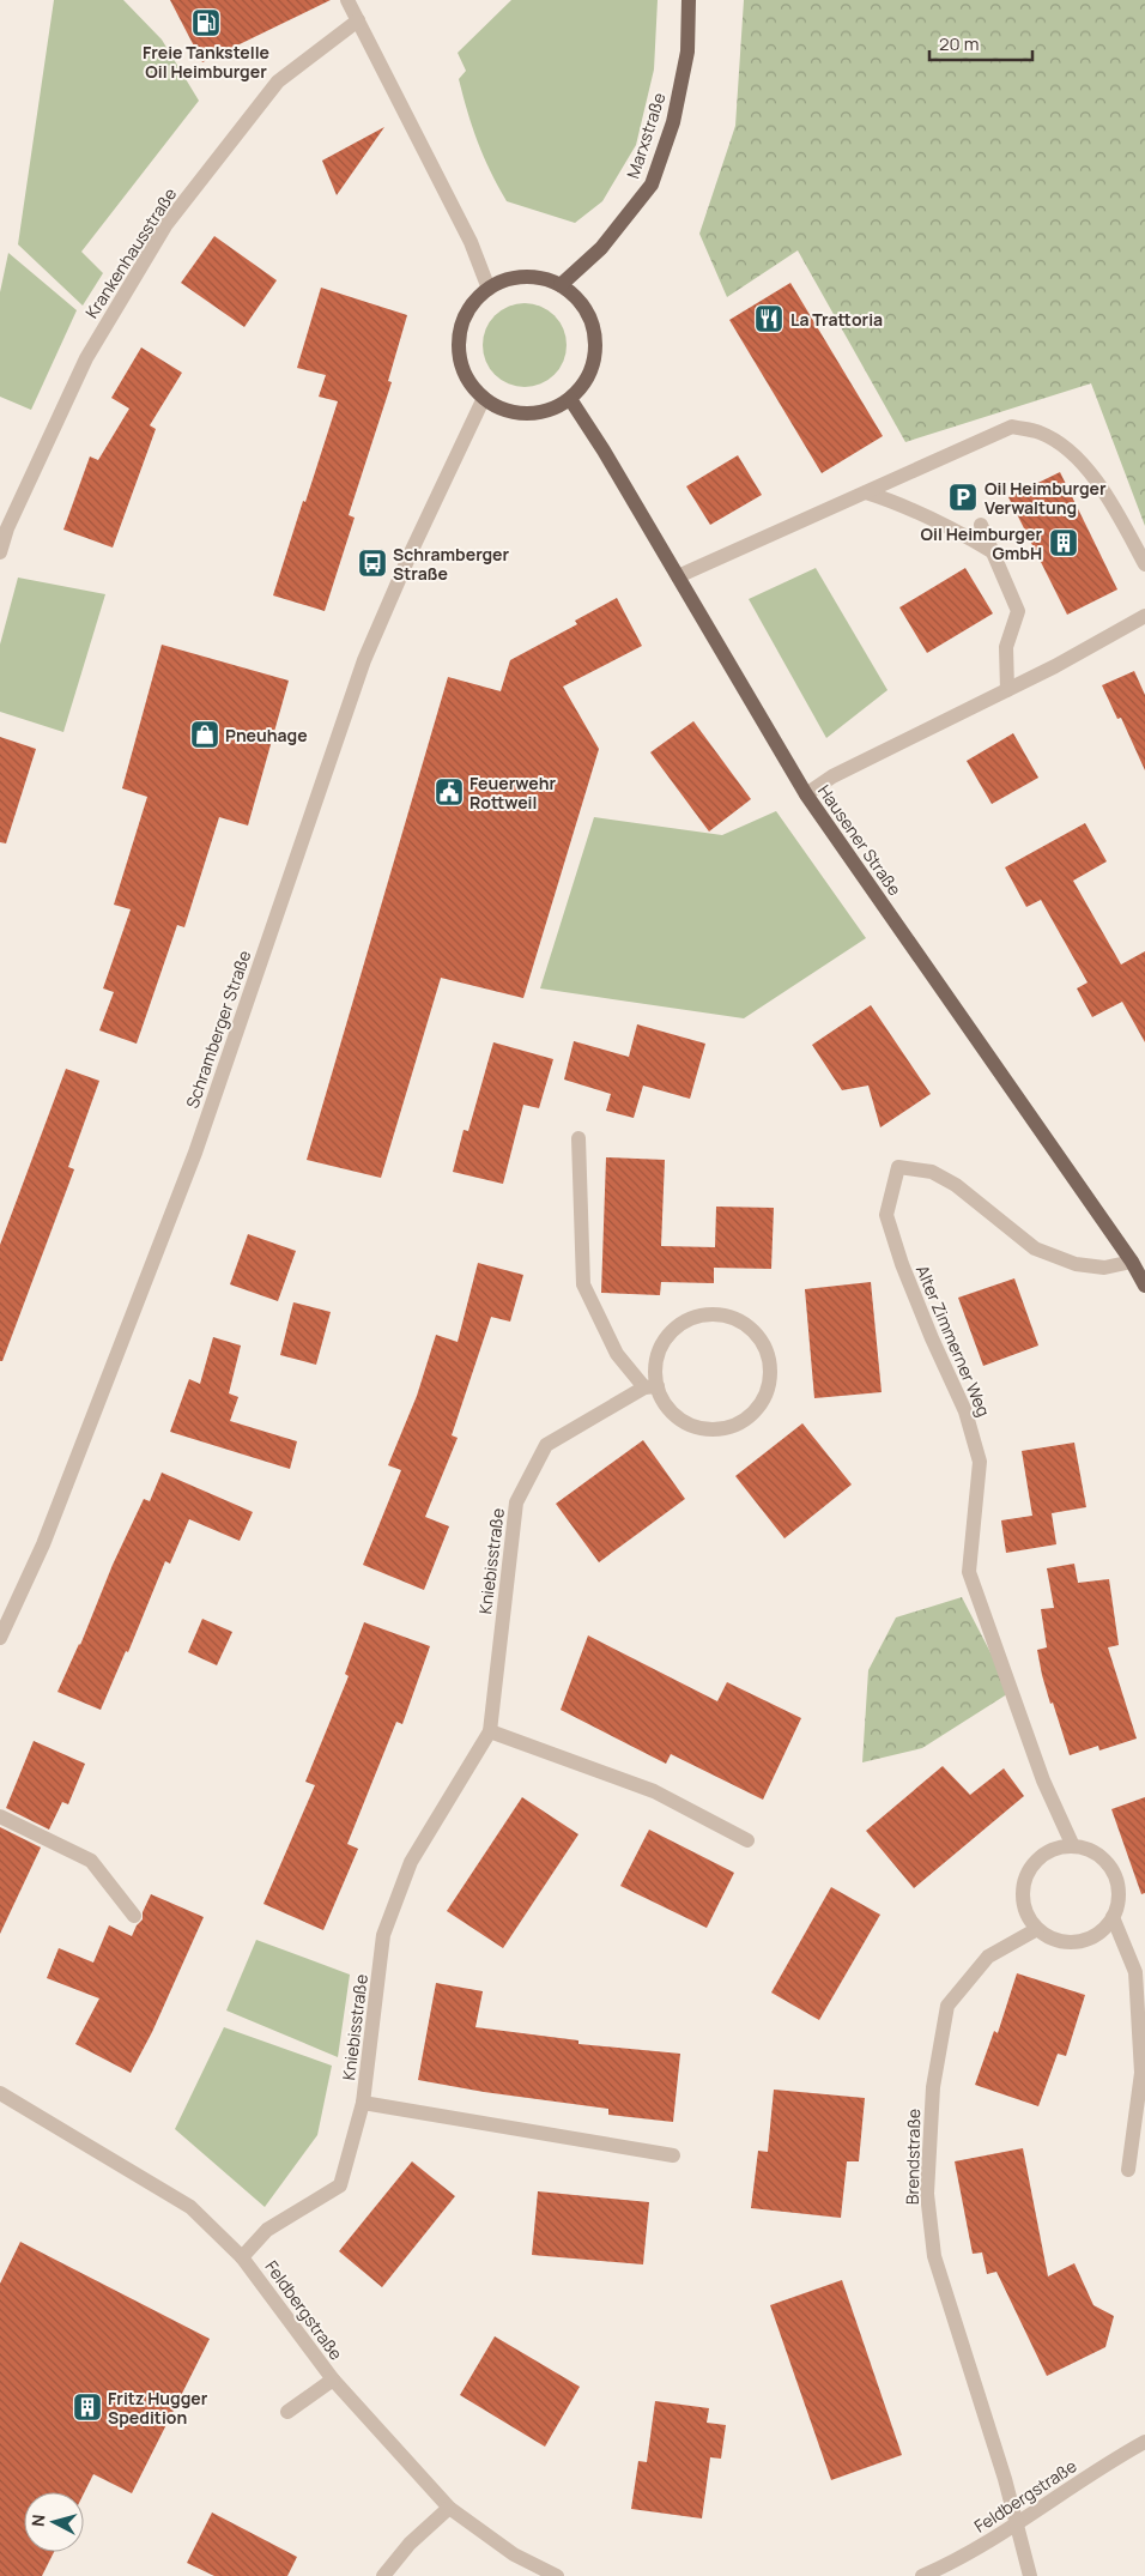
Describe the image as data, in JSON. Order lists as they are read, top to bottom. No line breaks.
{"streets":{"main road":["Marxstraße","Hausener Straße"],"street":["Krankenhausstraße","Schramberger Straße","Alter Zimmerner Weg","Kniebisstraße","Brendstraße","Feldbergstraße"]},"crossings":[["Marxstraße","Hausener Straße"],["Marxstraße","Schramberger Straße"],["Hausener Straße","Schramberger Straße"],["Hausener Straße","Alter Zimmerner Weg"],["Alter Zimmerner Weg","Brendstraße"],["Kniebisstraße","Feldbergstraße"],["Brendstraße","Feldbergstraße"]],"places":{"fuel station":["Freie Tankstelle Oil Heimburger"],"restaurant":["La Trattoria"],"parking":["Oil Heimburger Verwaltung"],"building":["Oil Heimburger GmbH","Fritz Hugger Spedition"],"bus stop":["Schramberger Straße"],"shop":["Pneuhage"],"public building":["Feuerwehr Rottweil"]},"scale_bar":"20 m","north":"left"}
